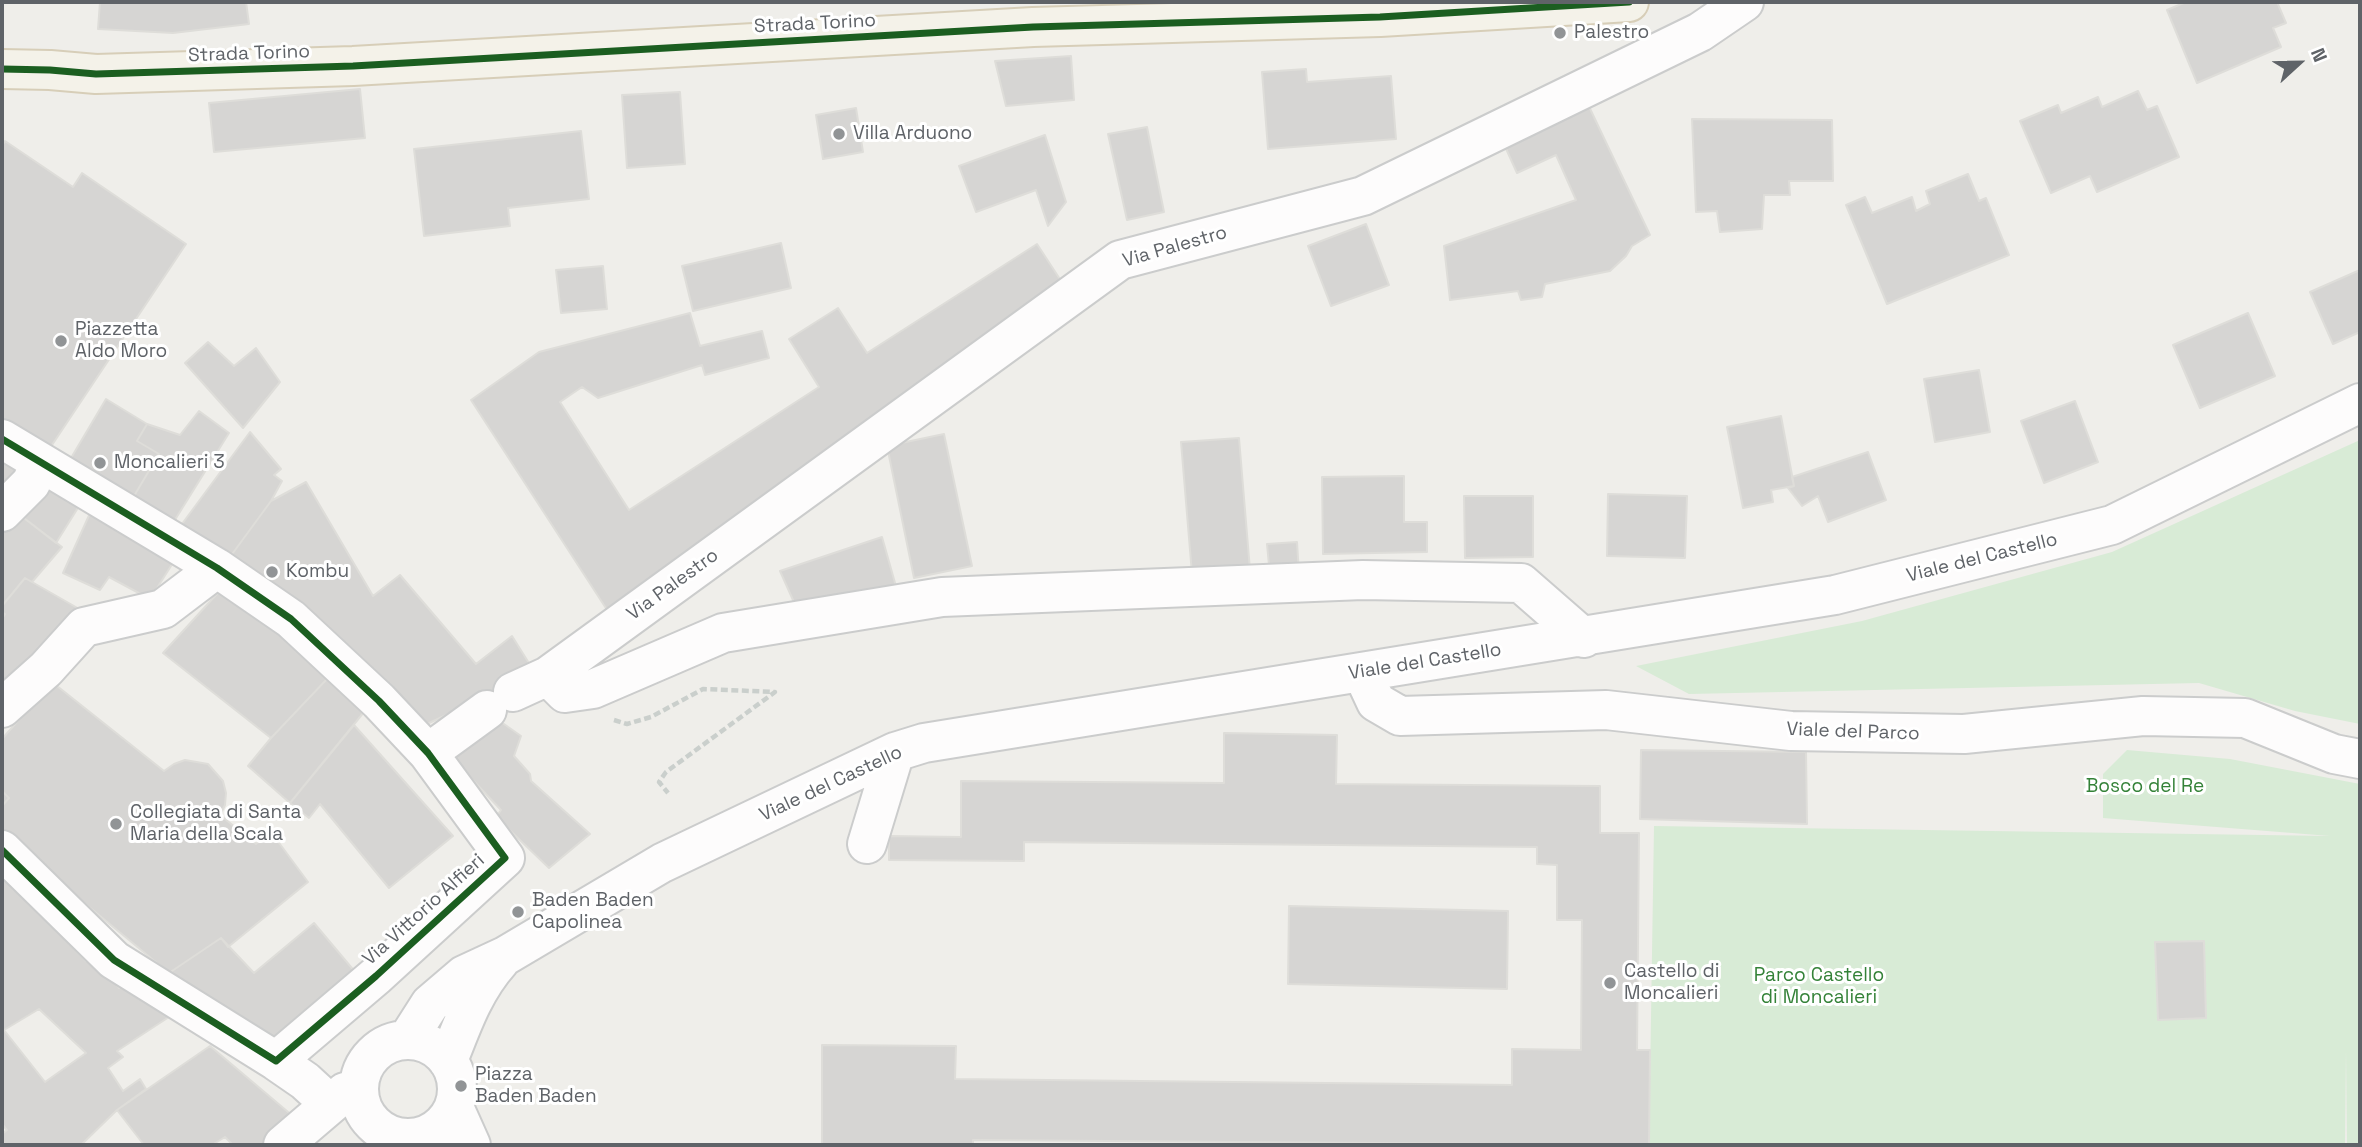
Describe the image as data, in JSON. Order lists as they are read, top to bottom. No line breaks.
{"streets":{"main road":["Strada Torino"],"street":["Via Palestro","Viale del Castello","Viale del Parco","Via Vittorio Alfieri"]},"crossings":[["Via Palestro","Via Vittorio Alfieri"],["Viale del Castello","Viale del Parco"]],"parks":["Bosco del Re","Parco Castello di Moncalieri"],"places":["Palestro","Villa Arduono","Piazzetta Aldo Moro","Moncalieri 3","Kombu","Collegiata di Santa Maria della Scala","Baden Baden Capolinea","Castello di Moncalieri","Piazza Baden Baden"],"north":"right"}
